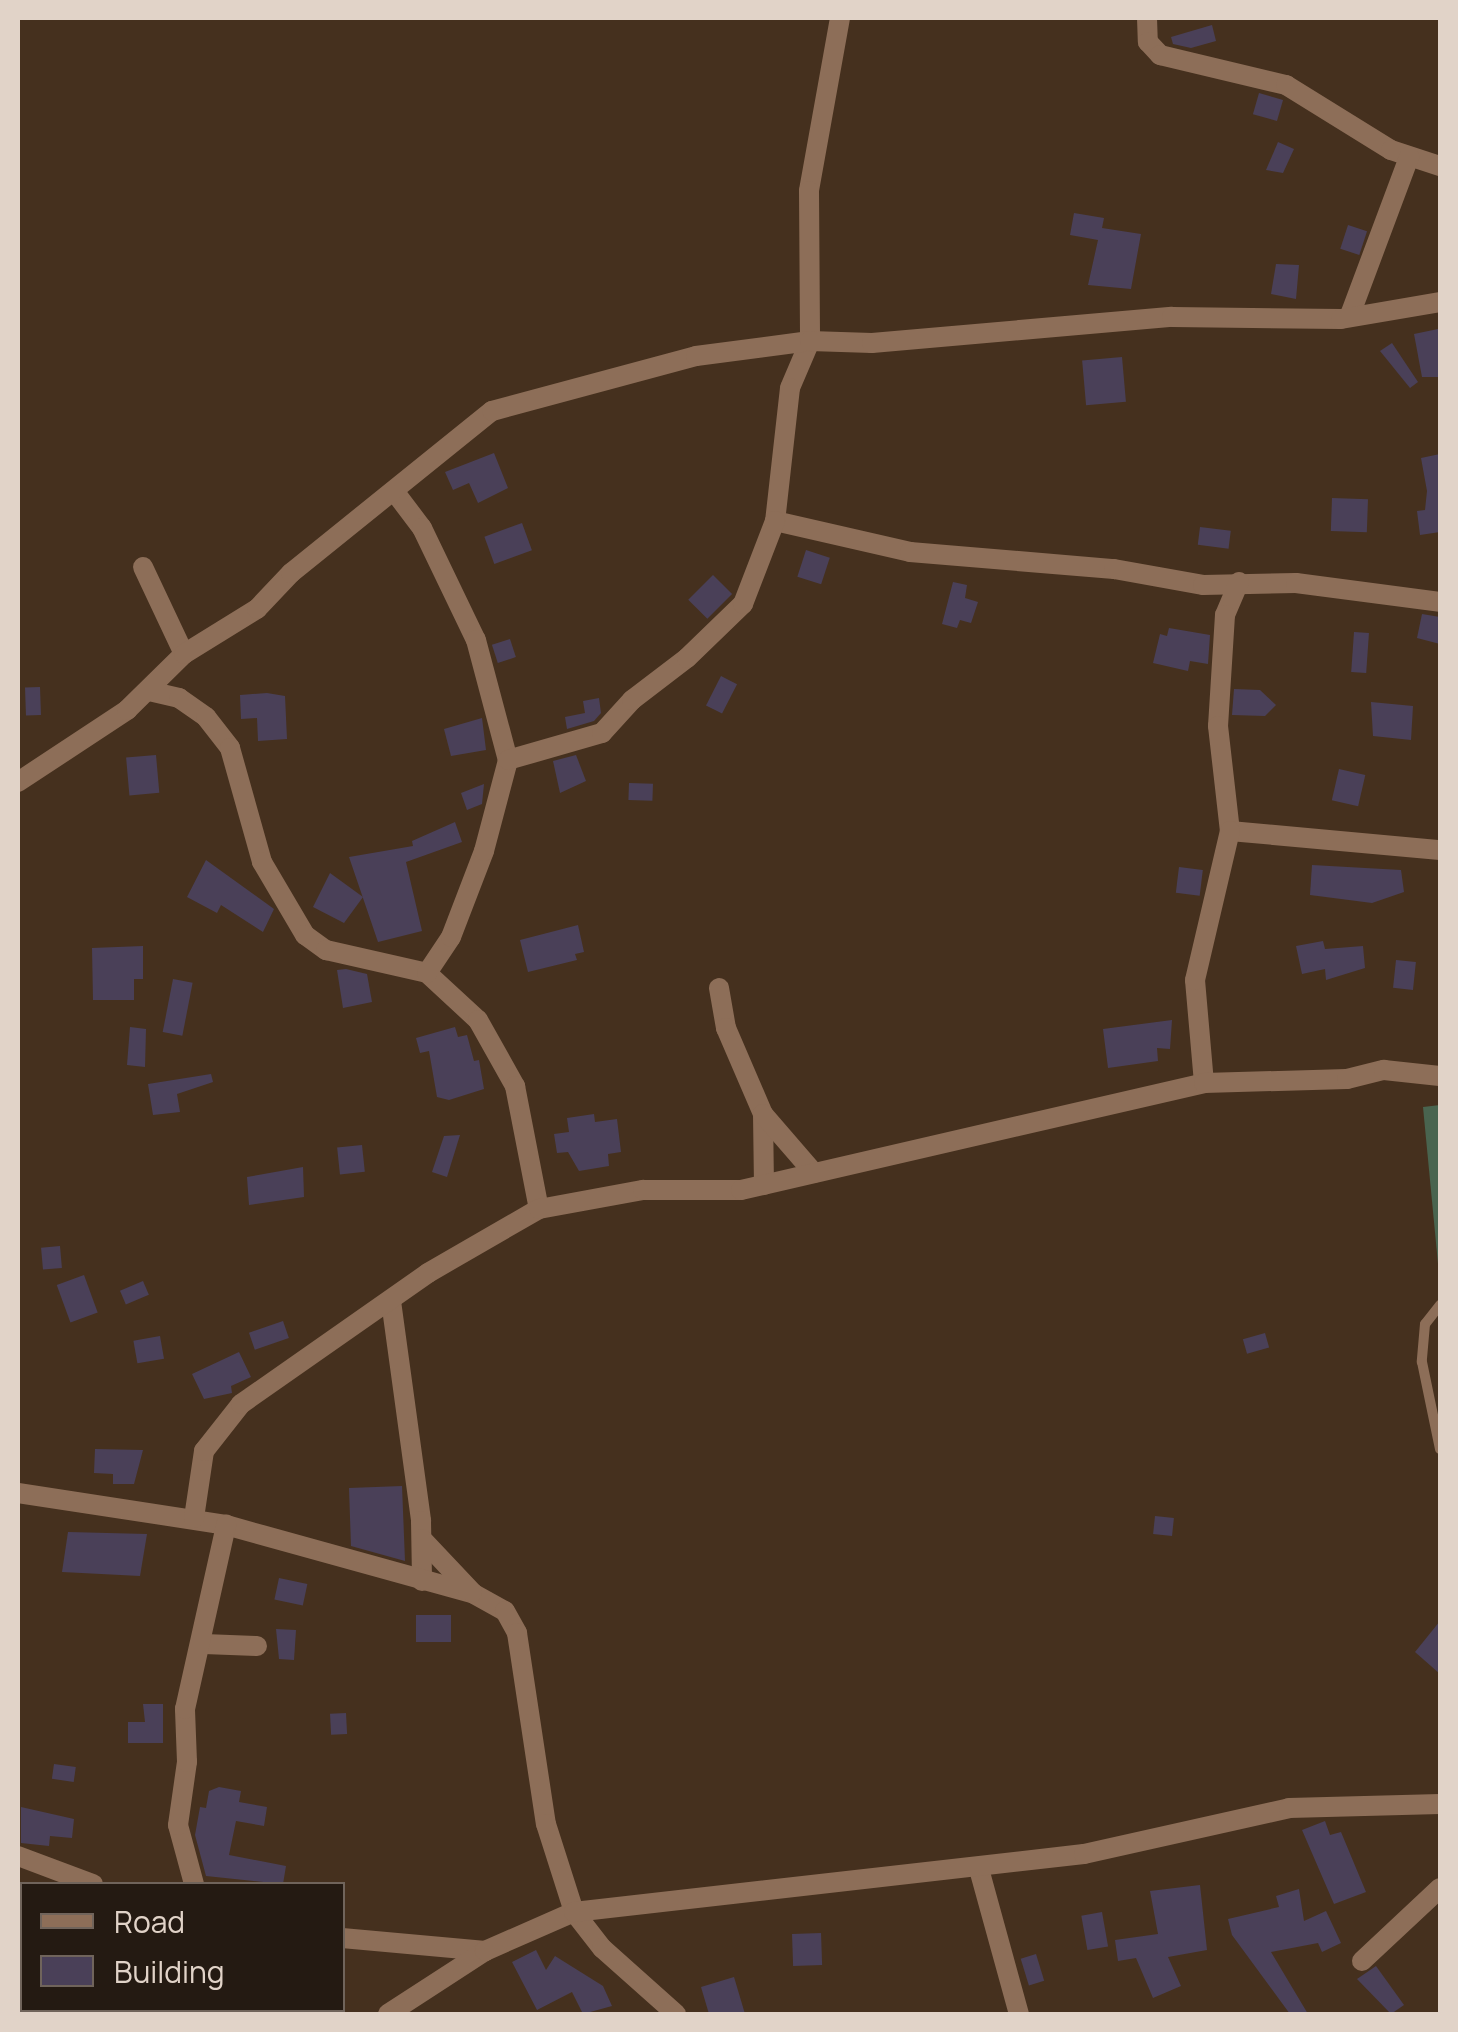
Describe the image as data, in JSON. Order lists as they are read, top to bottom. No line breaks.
{"legend":["Road","Building"]}
